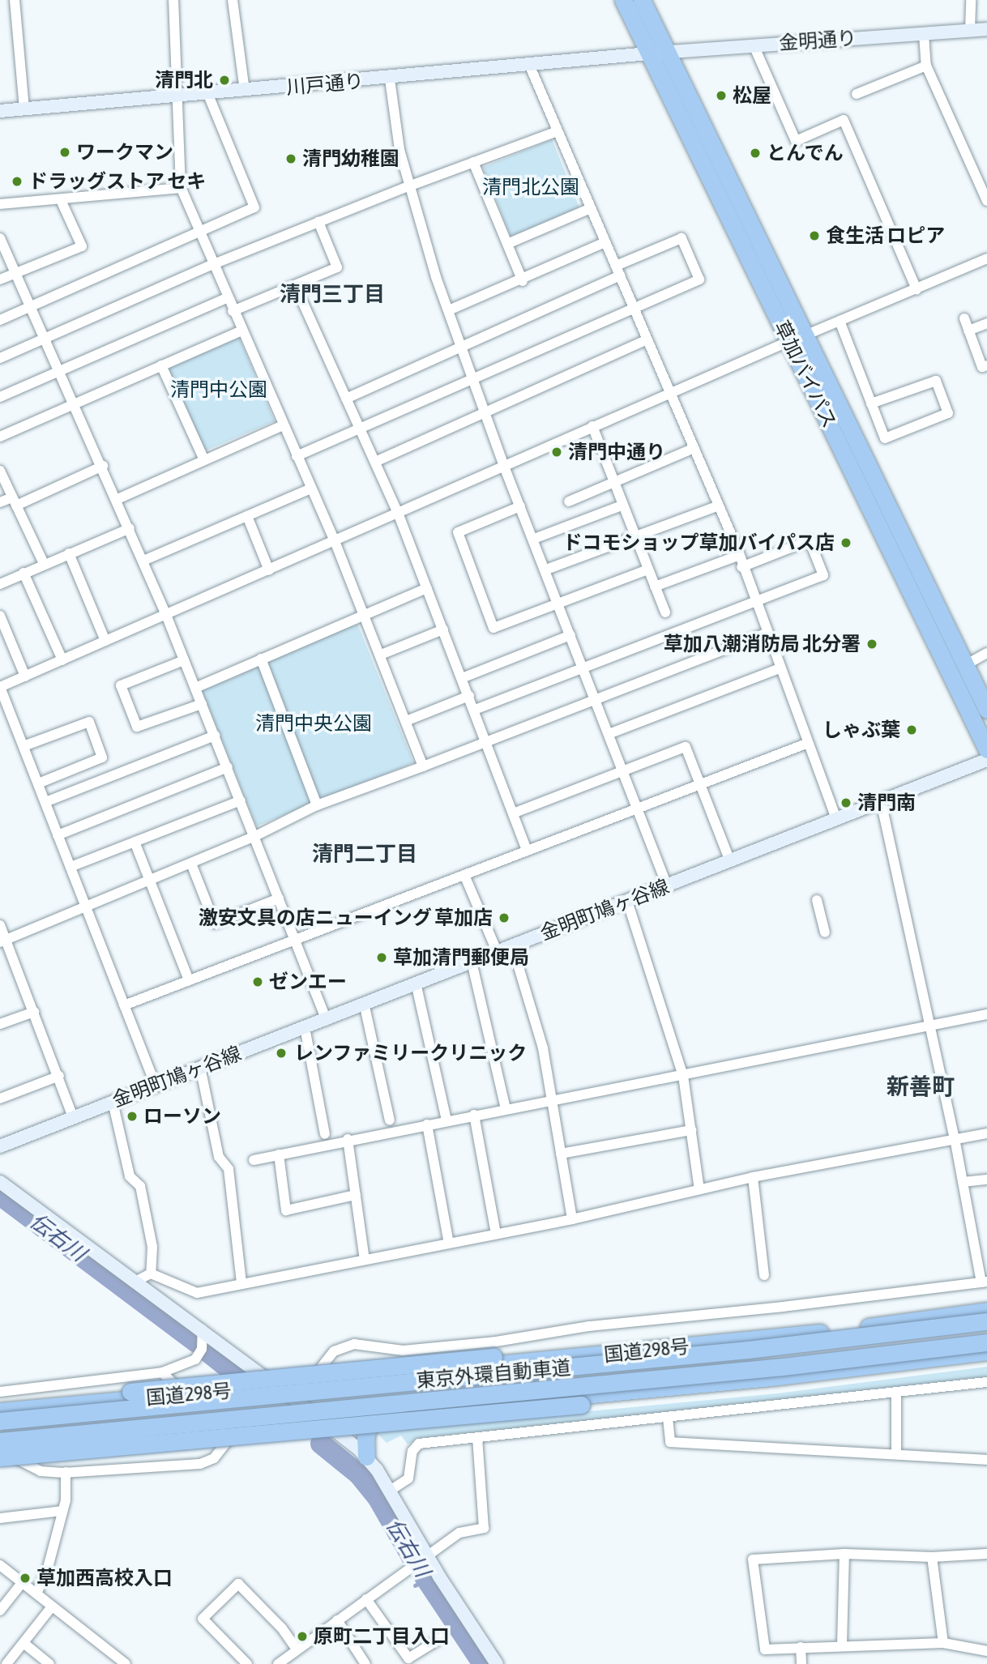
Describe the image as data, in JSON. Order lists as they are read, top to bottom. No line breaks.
{"streets":{"highway":["草加バイパス","国道298号","東京外環自動車道"],"street":["金明通り","川戸通り","金明町鳩ヶ谷線"]},"crossings":[["金明通り","川戸通り"],["金明通り","草加バイパス"],["川戸通り","草加バイパス"],["国道298号","東京外環自動車道"]],"districts":["清門三丁目","清門二丁目","新善町"],"water":["伝右川"],"parks":["清門北公園","清門中公園","清門中央公園"],"places":["清門北","松屋","ワークマン","とんでん","清門幼稚園","ドラッグストア セキ","食生活 ロピア","清門中通り","ドコモショップ草加バイパス店","草加八潮消防局 北分署","しゃぶ葉","清門南","激安文具の店ニューイング 草加店","草加清門郵便局","ゼンエー","レンファミリークリニック","ローソン","草加西高校入口","原町二丁目入口"]}
